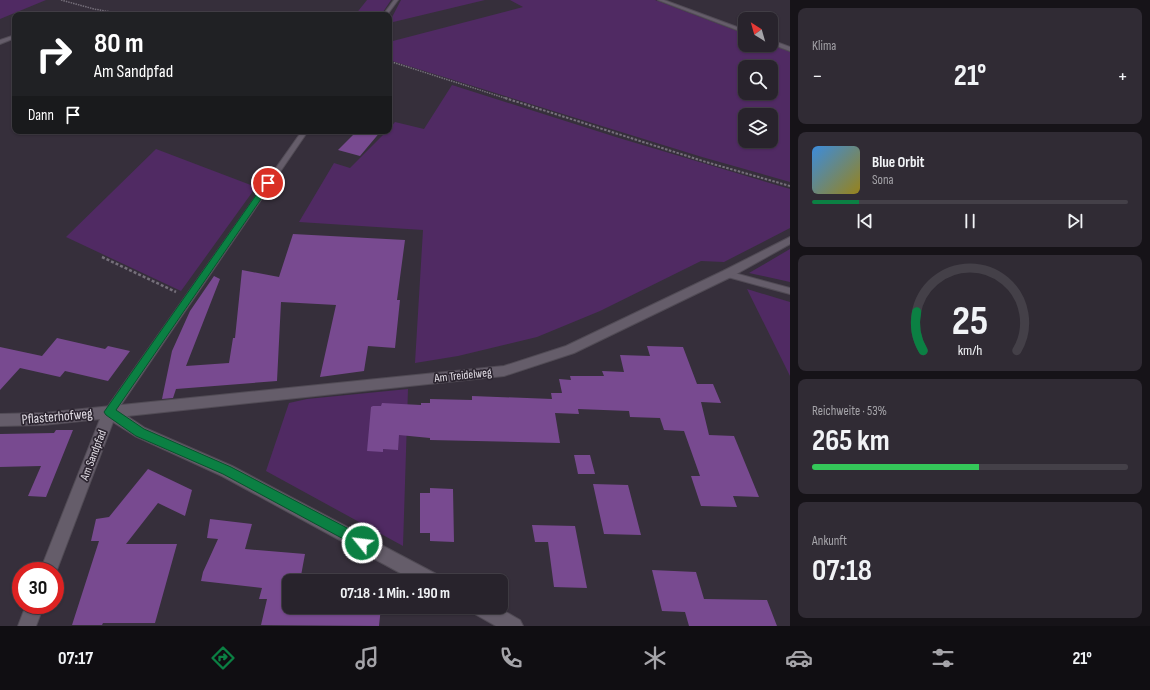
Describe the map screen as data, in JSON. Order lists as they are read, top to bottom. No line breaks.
{"streets":{"street":["Am Treidelweg","Pflasterhofweg","Am Sandpfad"]},"crossings":[["Am Treidelweg","Pflasterhofweg"],["Am Treidelweg","Am Sandpfad"],["Pflasterhofweg","Am Sandpfad"]],"north":"top left","page":{"tile":["Klima",["Reichweite · 53%","265 km"],["Ankunft","07:18"]],"turn":["80 m","Am Sandpfad"],"heat":["−","21°","+"],"then":"Dann","song":["Blue Orbit","Sona"],"limit":"30","trip":"07:18 · 1 Min. · 190 m","tabs":["07:17","21°"],"gauge":["25","km/h"]}}
